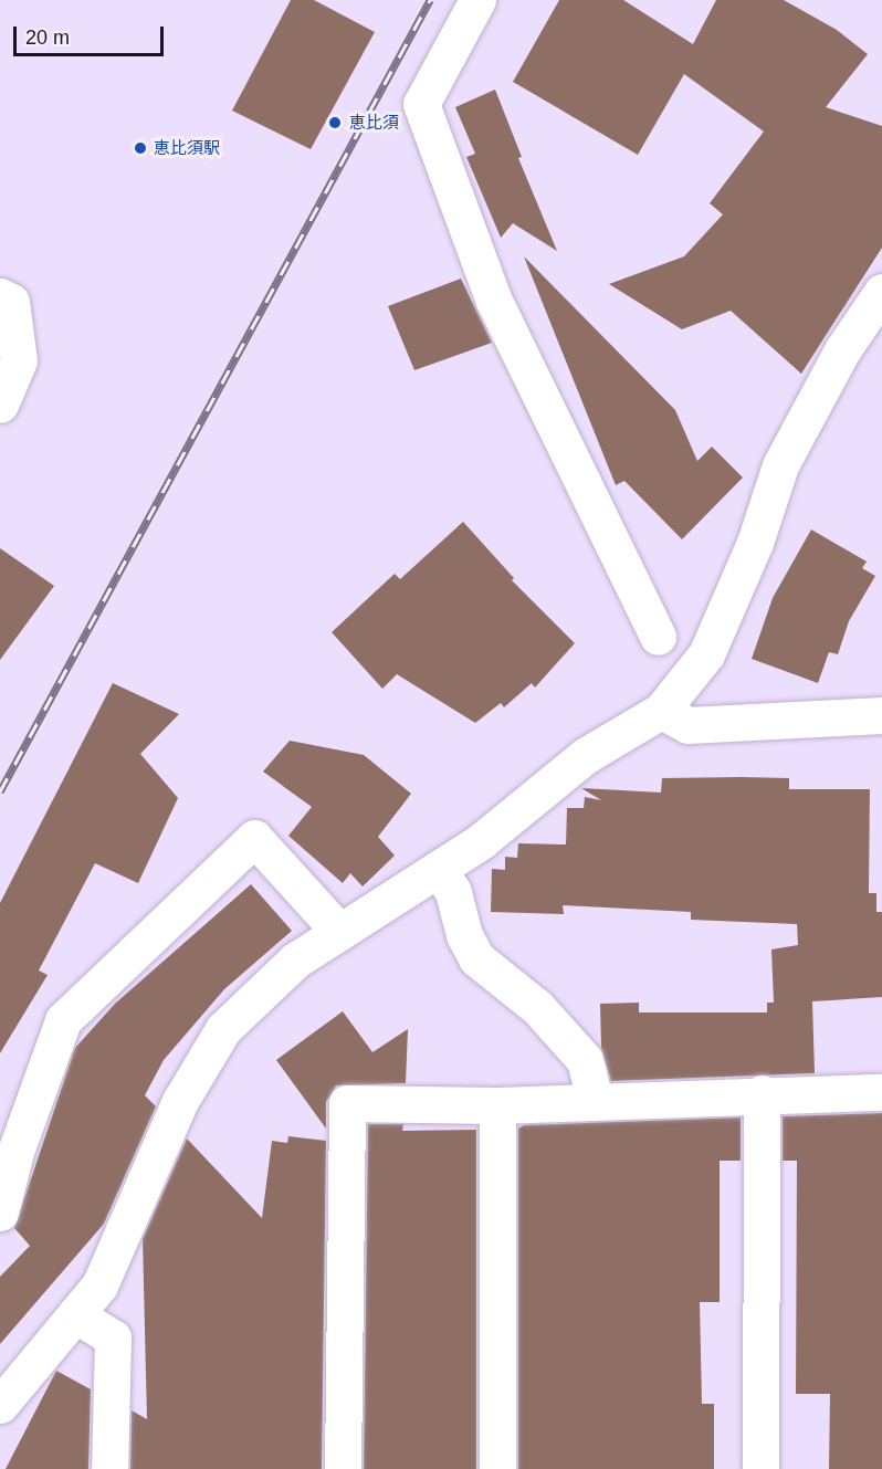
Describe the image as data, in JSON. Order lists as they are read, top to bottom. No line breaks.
{"places":["恵比須","恵比須駅"],"scale_bar":"20 m"}
